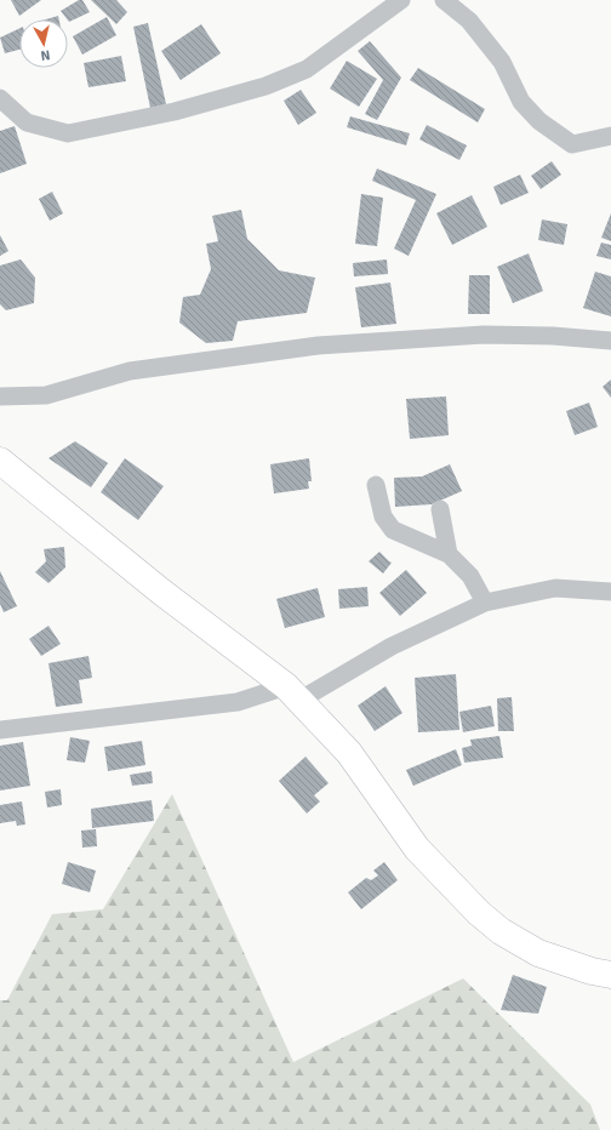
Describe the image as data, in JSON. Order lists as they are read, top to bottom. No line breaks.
{"north":"bottom"}
